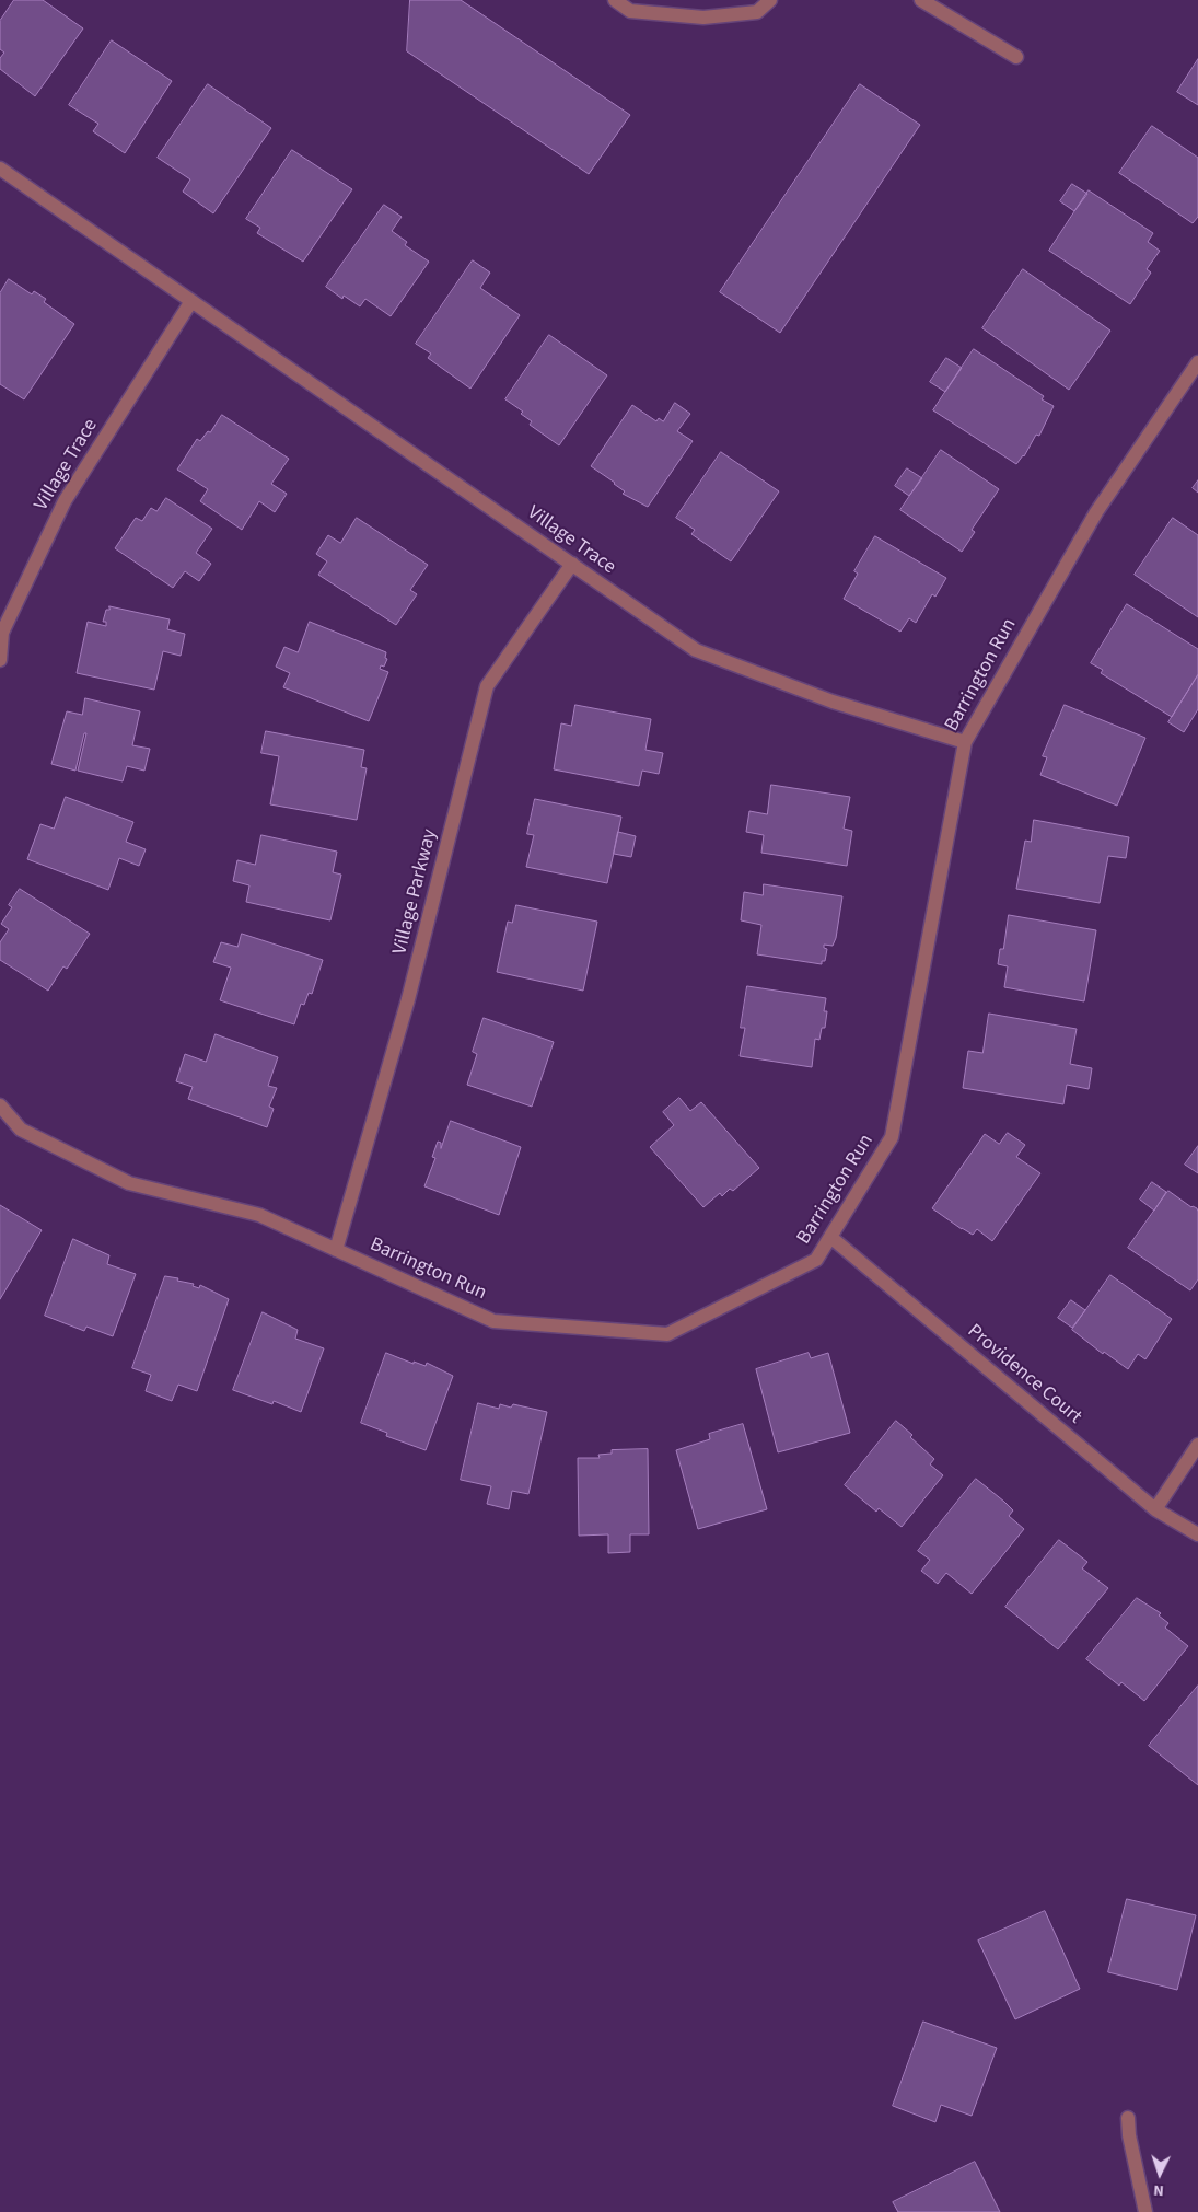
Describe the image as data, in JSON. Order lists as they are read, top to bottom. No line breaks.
{"streets":{"street":["Village Trace","Barrington Run","Village Parkway","Providence Court"]},"crossings":[["Village Trace","Barrington Run"],["Village Trace","Village Parkway"],["Barrington Run","Village Parkway"],["Barrington Run","Providence Court"]],"north":"bottom"}
